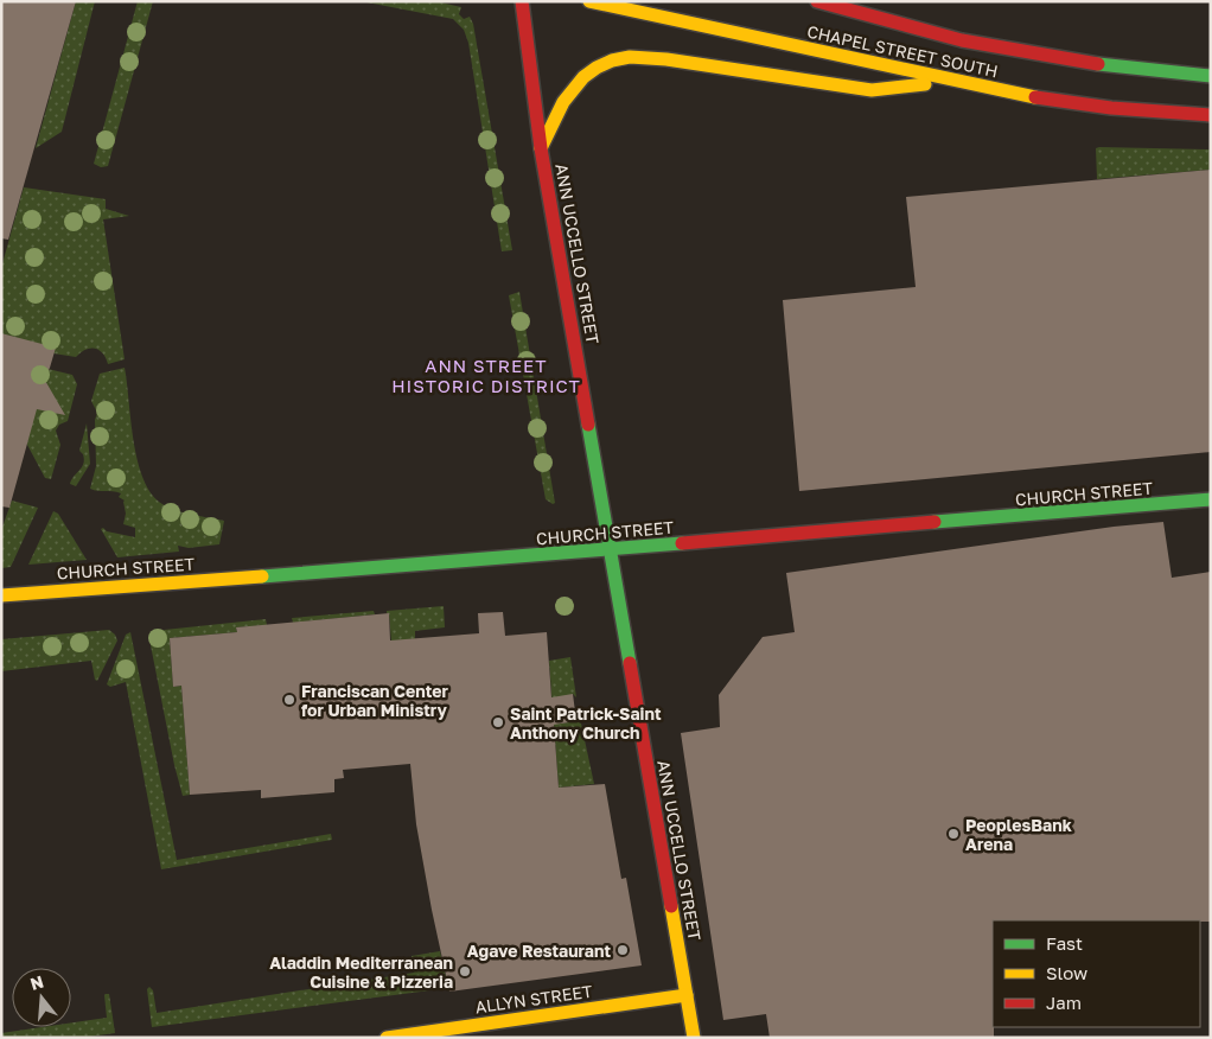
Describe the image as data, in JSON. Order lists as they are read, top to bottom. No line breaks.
{"streets":{"main road":["CHAPEL STREET SOUTH","ANN UCCELLO STREET","CHURCH STREET","ALLYN STREET"]},"crossings":[["ANN UCCELLO STREET","CHURCH STREET"],["ANN UCCELLO STREET","ALLYN STREET"]],"districts":["ANN STREET HISTORIC DISTRICT"],"places":["Franciscan Center for Urban Ministry","Saint Patrick-Saint Anthony Church","PeoplesBank Arena","Agave Restaurant","Aladdin Mediterranean Cuisine & Pizzeria"],"legend":["Fast","Slow","Jam"],"north":"top"}
